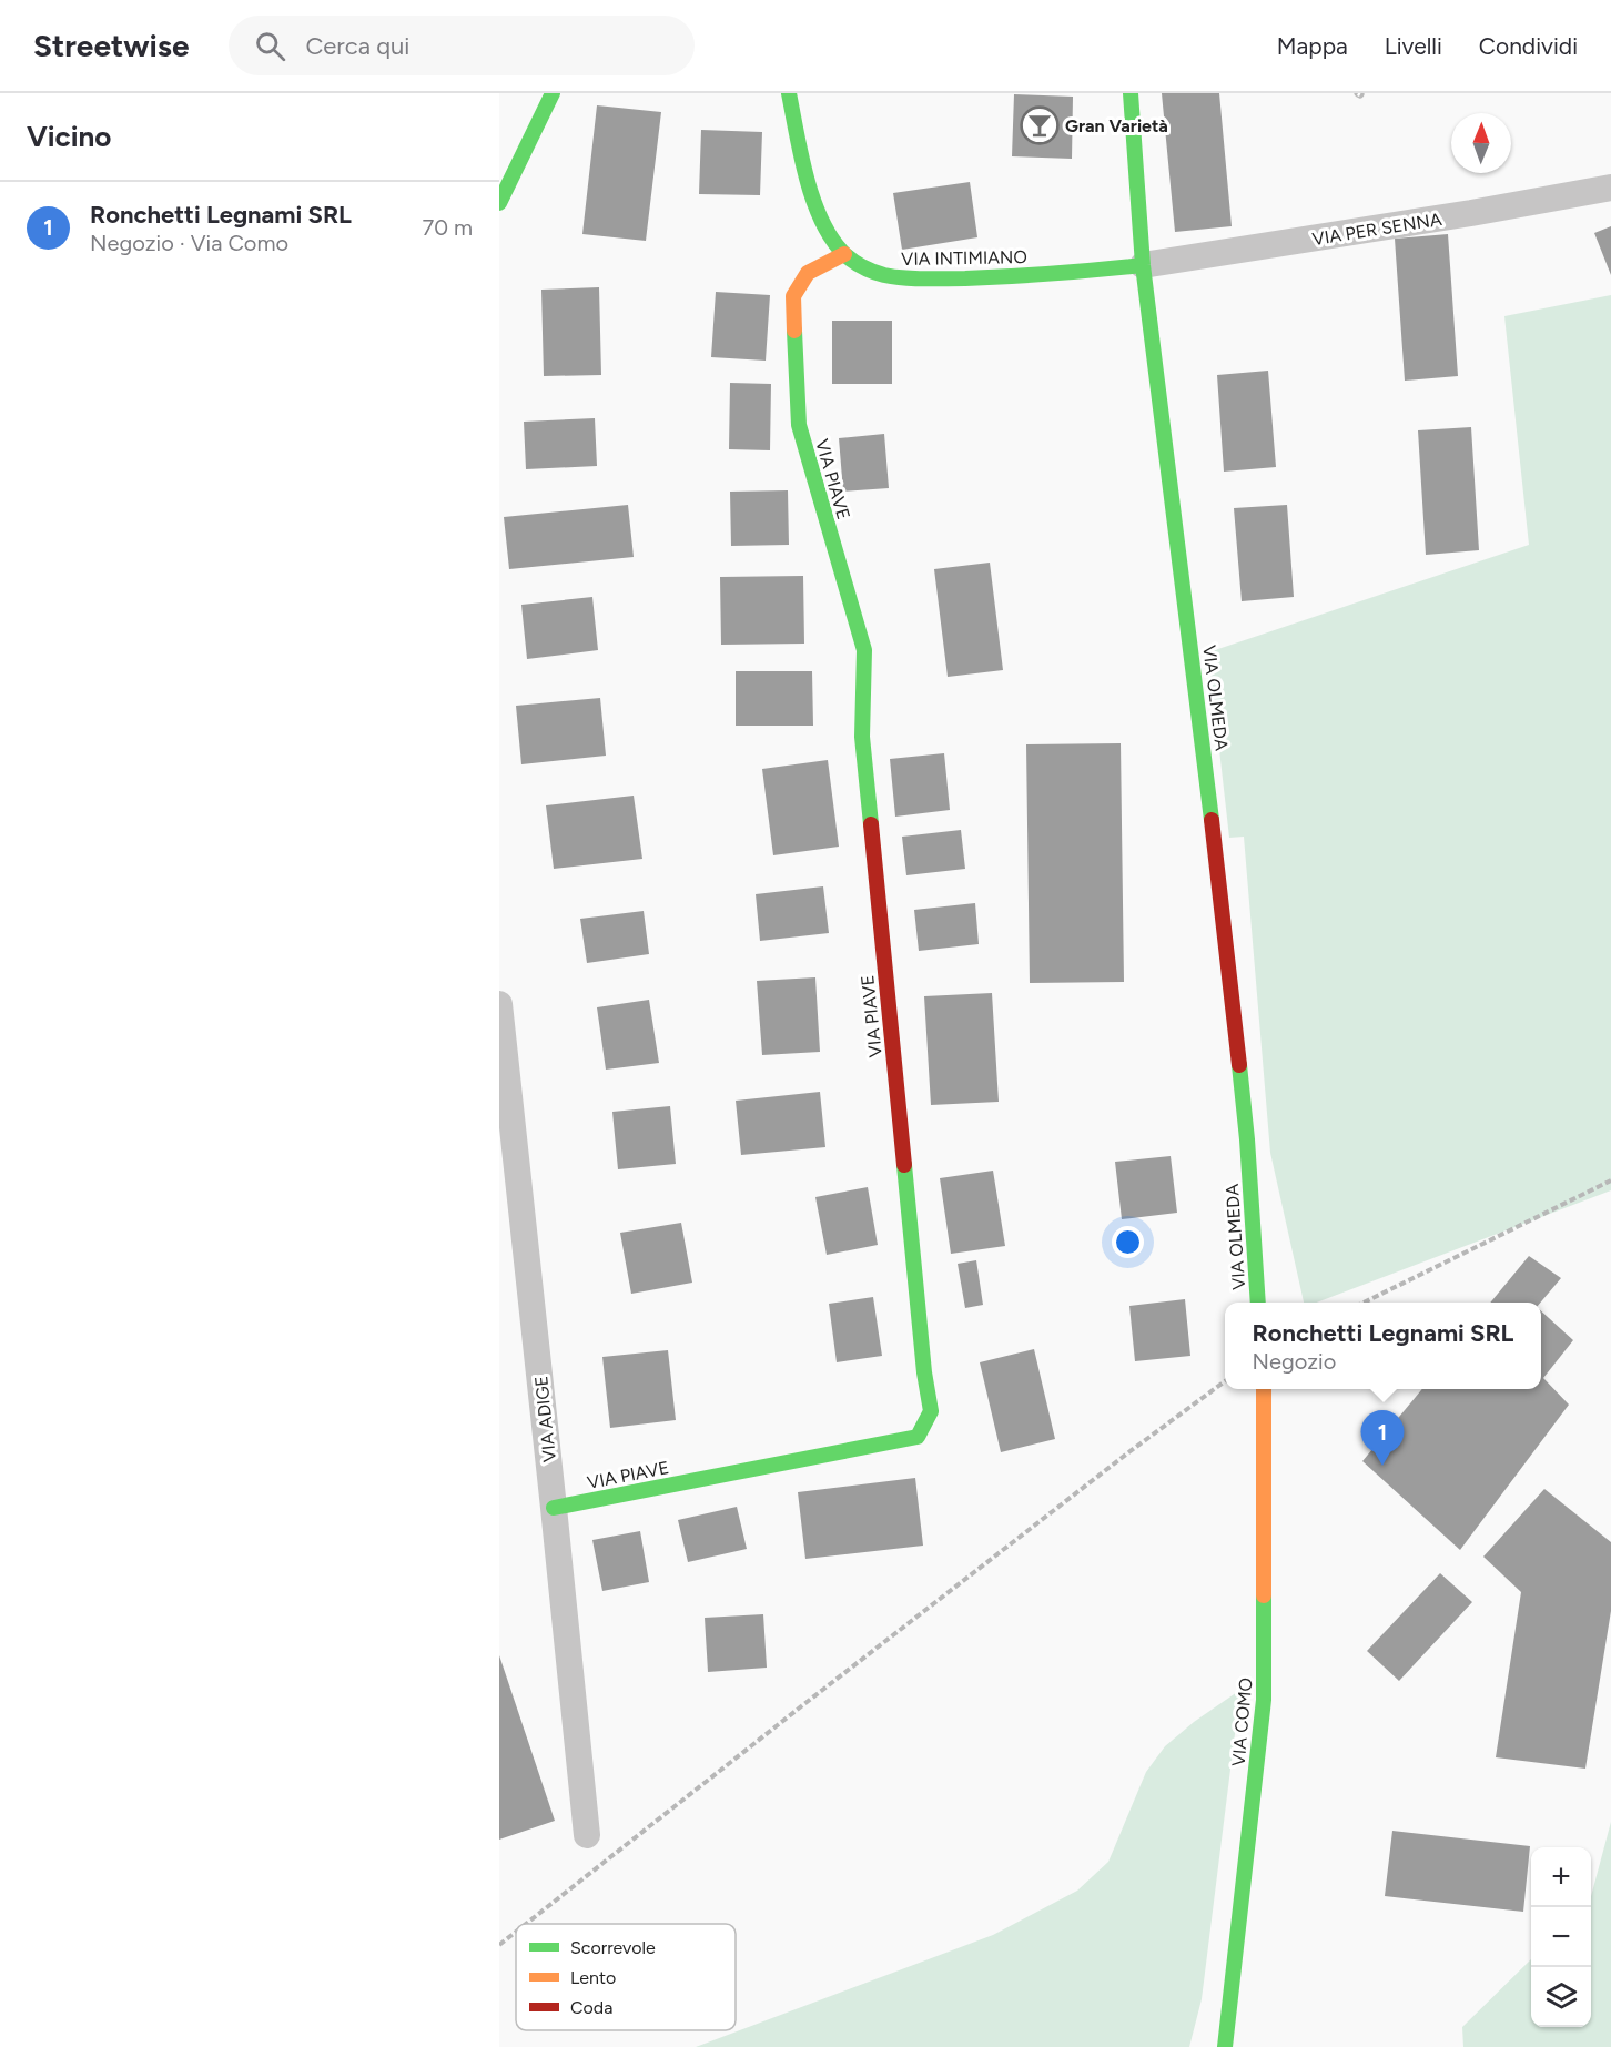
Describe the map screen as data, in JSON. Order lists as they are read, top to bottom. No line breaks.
{"streets":{"street":["VIA PER SENNA","VIA INTIMIANO","VIA PIAVE","VIA OLMEDA","VIA ADIGE","VIA COMO"]},"crossings":[["VIA PER SENNA","VIA INTIMIANO"],["VIA PER SENNA","VIA OLMEDA"],["VIA INTIMIANO","VIA PIAVE"],["VIA INTIMIANO","VIA OLMEDA"],["VIA PIAVE","VIA ADIGE"]],"places":{"bar":["Gran Varietà"]},"legend":["Scorrevole","Lento","Coda"],"north":"top","page":{"header":"Streetwise","search":"Cerca qui","nav":["Mappa","Livelli","Condividi"],"heading":"Vicino","list":[{"mark":"1","name":"Ronchetti Legnami SRL","note":"Negozio · Via Como","value":"70 m"}],"popup":["Ronchetti Legnami SRL","Negozio"],"pins":"1","map_buttons":["+","−"]}}
